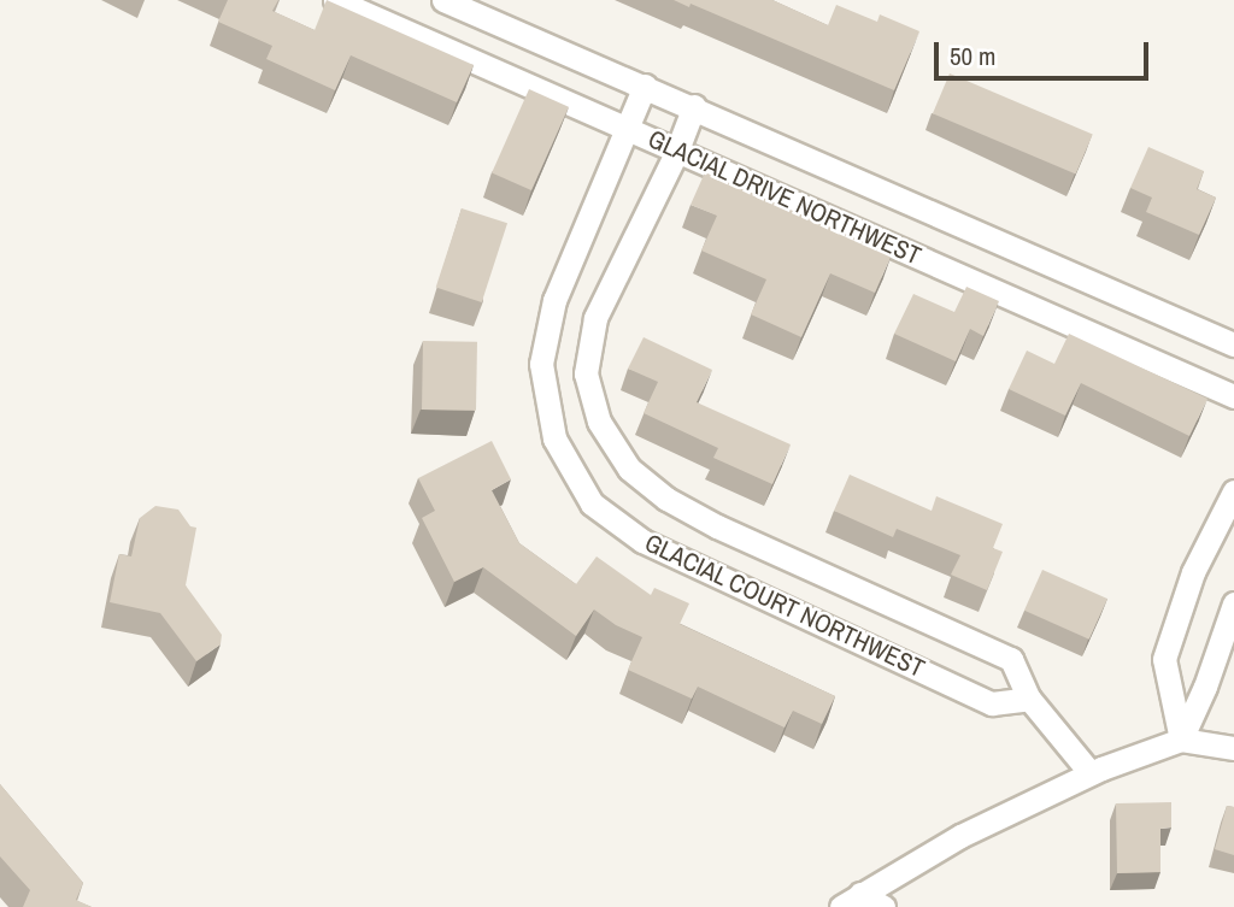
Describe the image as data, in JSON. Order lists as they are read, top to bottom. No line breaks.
{"streets":{"street":["GLACIAL DRIVE NORTHWEST","GLACIAL COURT NORTHWEST"]},"crossings":[["GLACIAL DRIVE NORTHWEST","GLACIAL COURT NORTHWEST"]],"scale_bar":"50 m"}
